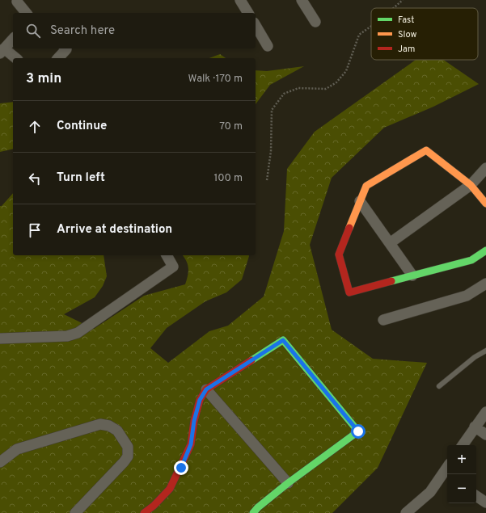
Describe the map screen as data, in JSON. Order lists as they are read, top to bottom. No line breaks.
{"legend":["Fast","Slow","Jam"],"page":{"search":"Search here","heading":["3 min","Walk · 170 m"],"list":[["Continue","70 m"],["Turn left","100 m"],"Arrive at destination"],"map_buttons":["+","−"]}}
